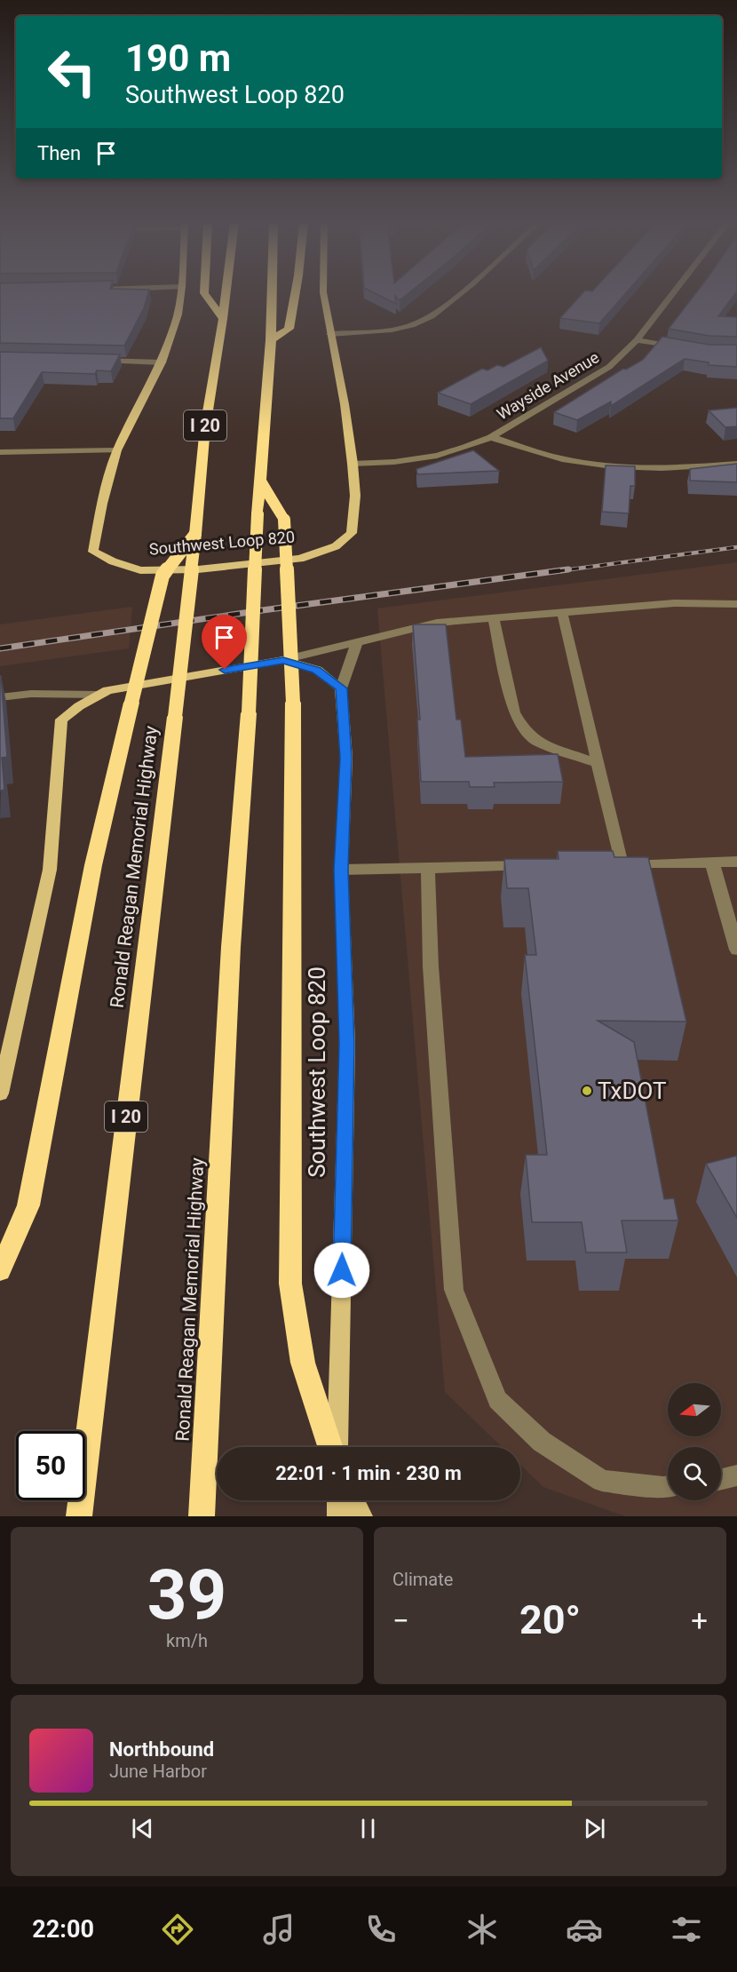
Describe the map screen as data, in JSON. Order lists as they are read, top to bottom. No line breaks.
{"streets":{"highway":["I 20","Ronald Reagan Memorial Highway"],"main road":["Southwest Loop 820"],"street":["Wayside Avenue"]},"crossings":[["Wayside Avenue","Southwest Loop 820"]],"places":["TxDOT"],"north":"left","page":{"turn":["190 m","Southwest Loop 820"],"then":"Then","limit":"50","trip":"22:01 · 1 min · 230 m","tile":[["39","km/h"],"Climate"],"heat":["−","20°","+"],"song":["Northbound","June Harbor"],"tabs":"22:00"}}
